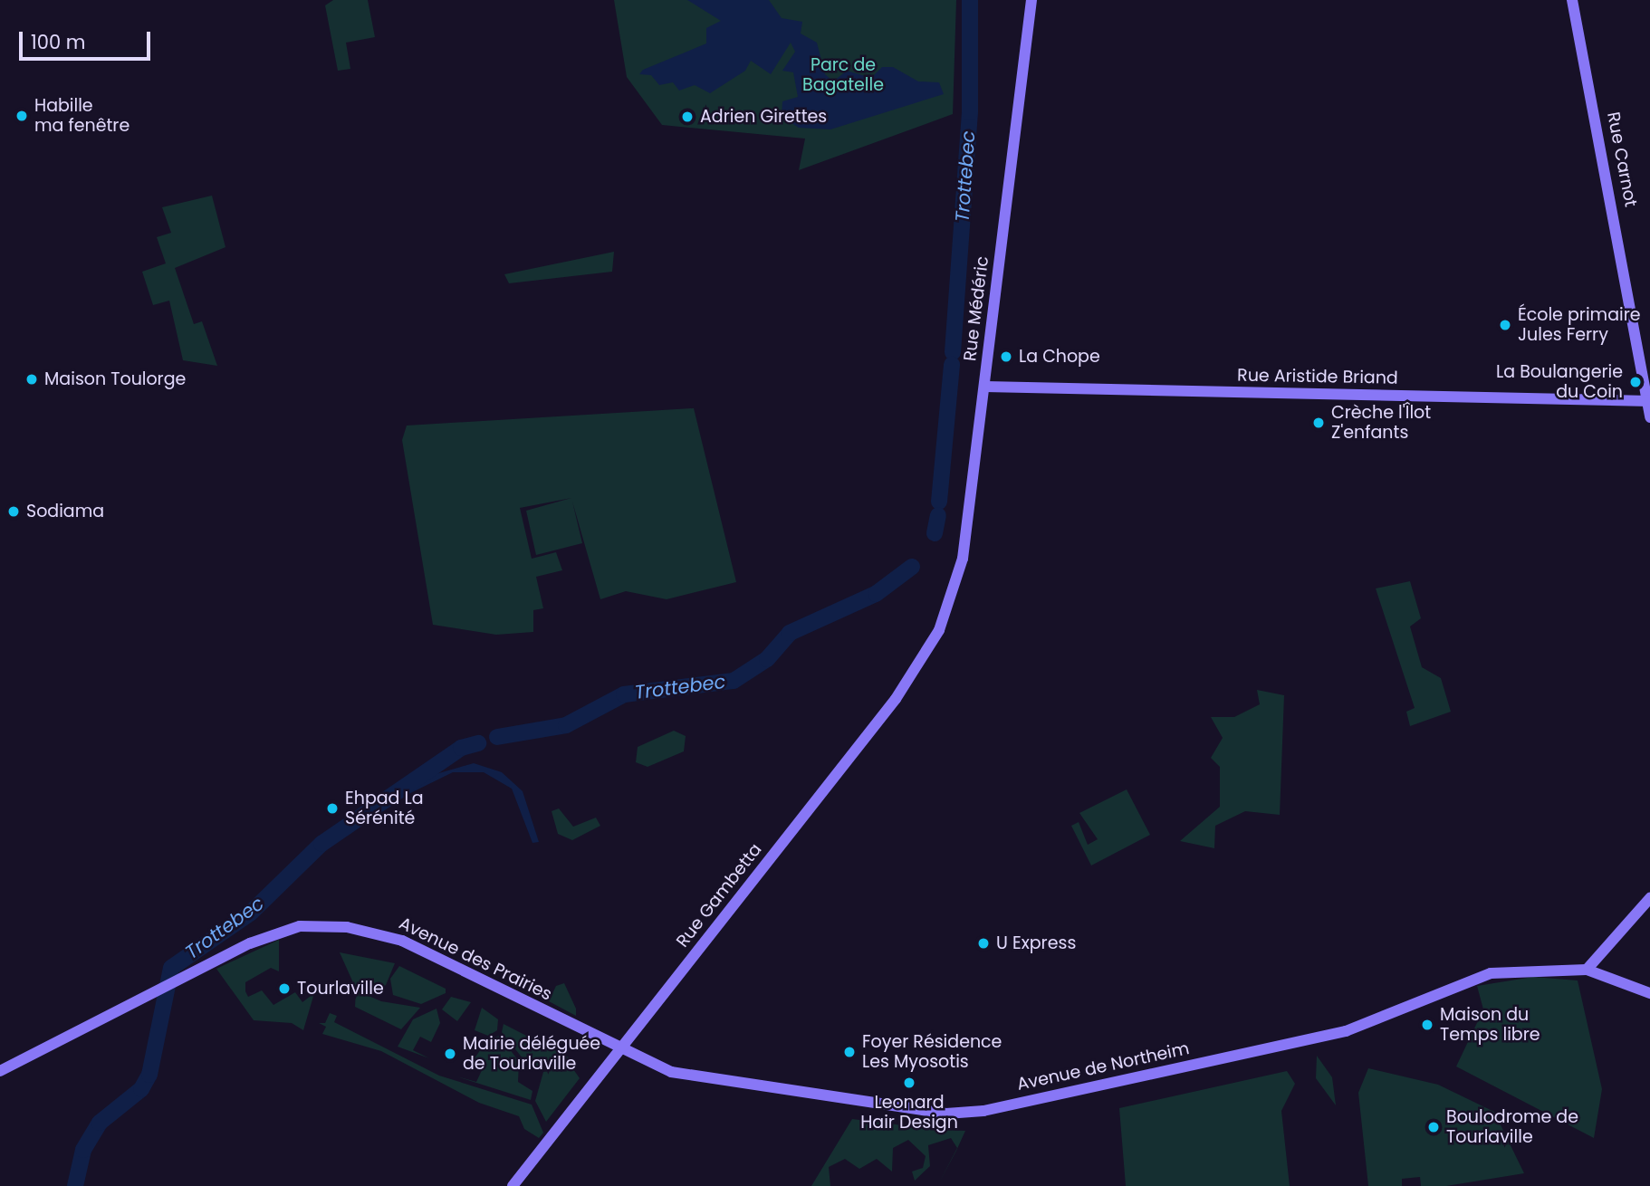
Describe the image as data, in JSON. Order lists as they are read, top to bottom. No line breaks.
{"streets":{"street":["Rue Carnot","Rue Médéric","Rue Aristide Briand","Rue Gambetta","Avenue des Prairies","Avenue de Northeim"]},"crossings":[["Rue Carnot","Rue Aristide Briand"],["Rue Médéric","Rue Aristide Briand"],["Rue Médéric","Rue Gambetta"],["Rue Gambetta","Avenue des Prairies"],["Rue Gambetta","Avenue de Northeim"],["Avenue des Prairies","Avenue de Northeim"]],"water":["Trottebec"],"parks":["Parc de Bagatelle"],"places":["Habille ma fenêtre","Adrien Girettes","École primaire Jules Ferry","La Chope","Maison Toulorge","La Boulangerie du Coin","Crèche l'Îlot Z'enfants","Sodiama","Ehpad La Sérénité","U Express","Tourlaville","Maison du Temps libre","Foyer Résidence Les Myosotis","Mairie déléguée de Tourlaville","Leonard Hair Design","Boulodrome de Tourlaville"],"scale_bar":"100 m"}
